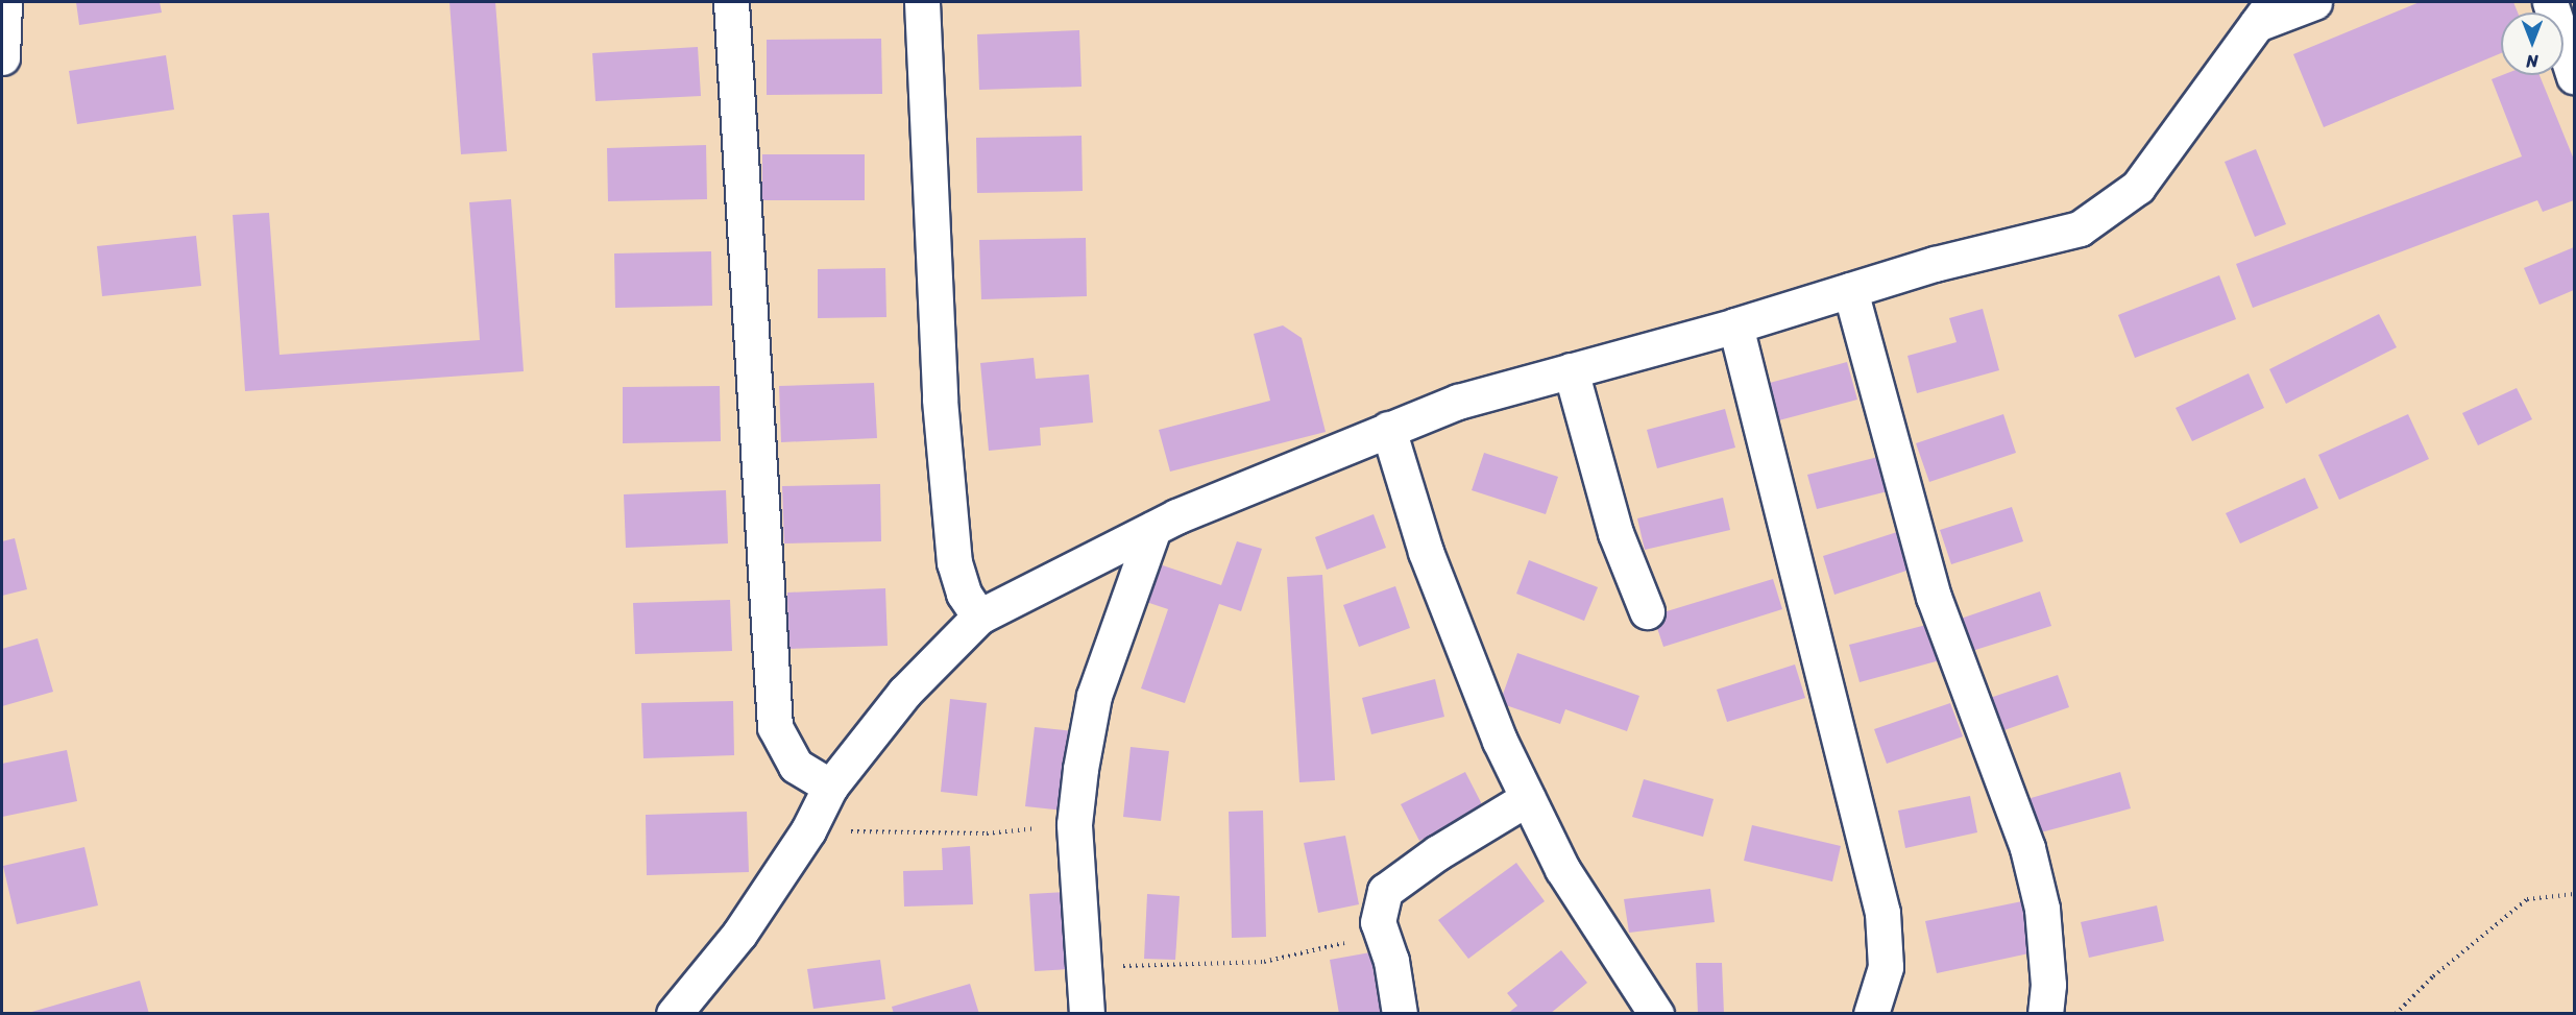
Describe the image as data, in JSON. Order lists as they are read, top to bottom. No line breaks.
{"north":"bottom"}
